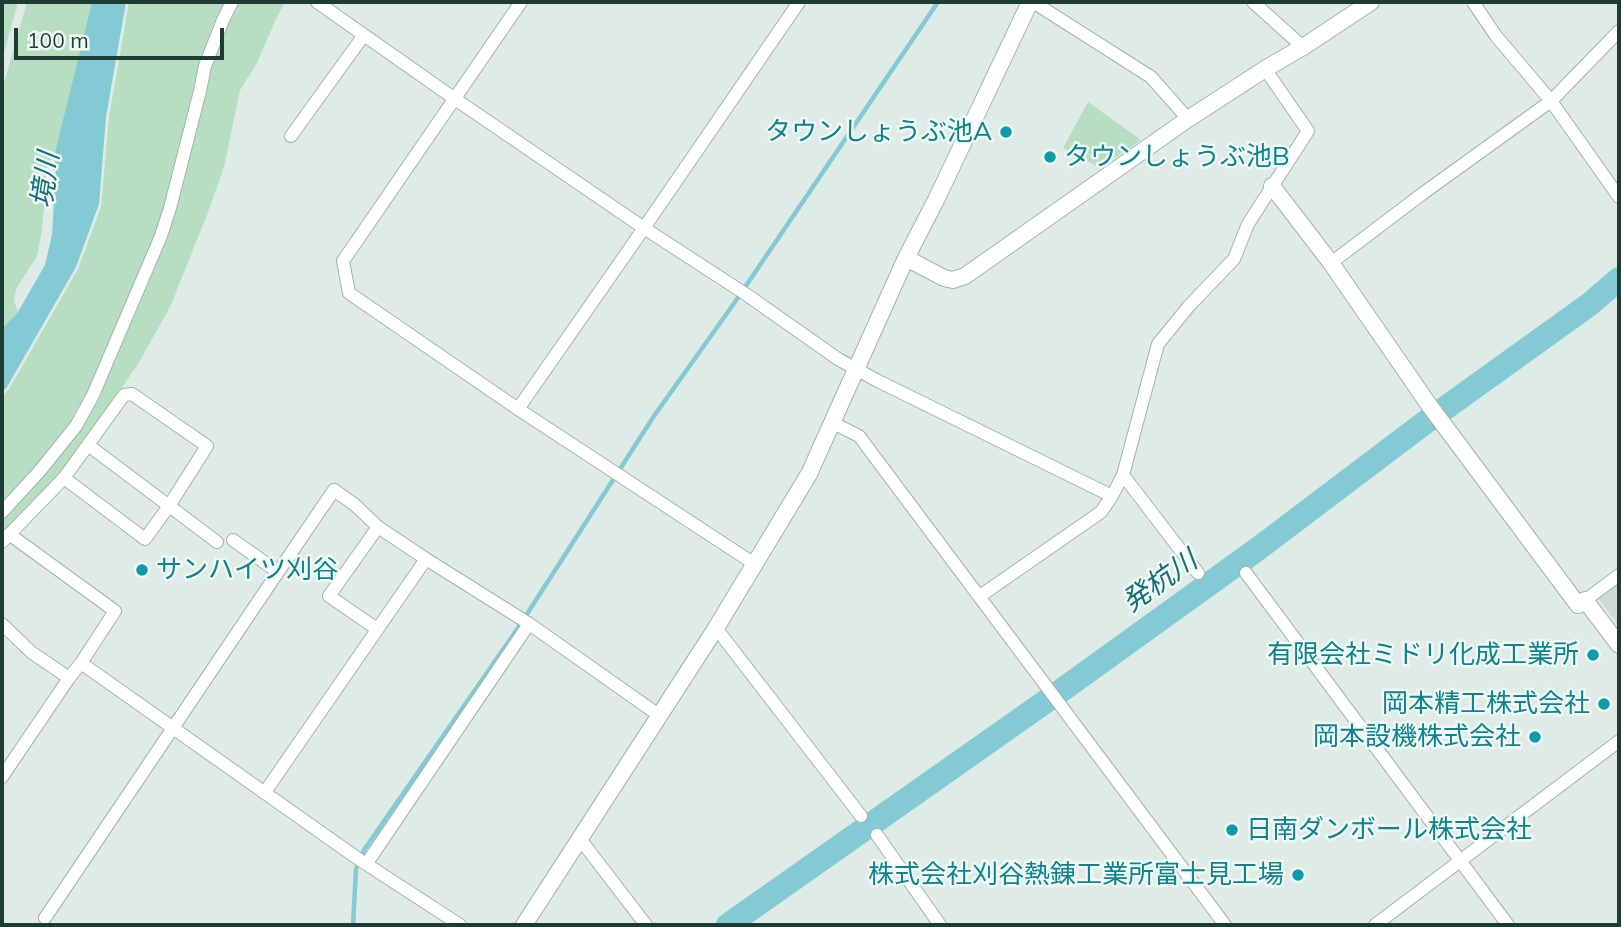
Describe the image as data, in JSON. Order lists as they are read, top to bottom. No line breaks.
{"water":["境川","発杭川"],"places":["タウンしょうぶ池A","タウンしょうぶ池B","サンハイツ刈谷","有限会社ミドリ化成工業所","岡本精工株式会社","岡本設機株式会社","日南ダンボール株式会社","株式会社刈谷熱錬工業所富士見工場"],"scale_bar":"100 m"}
